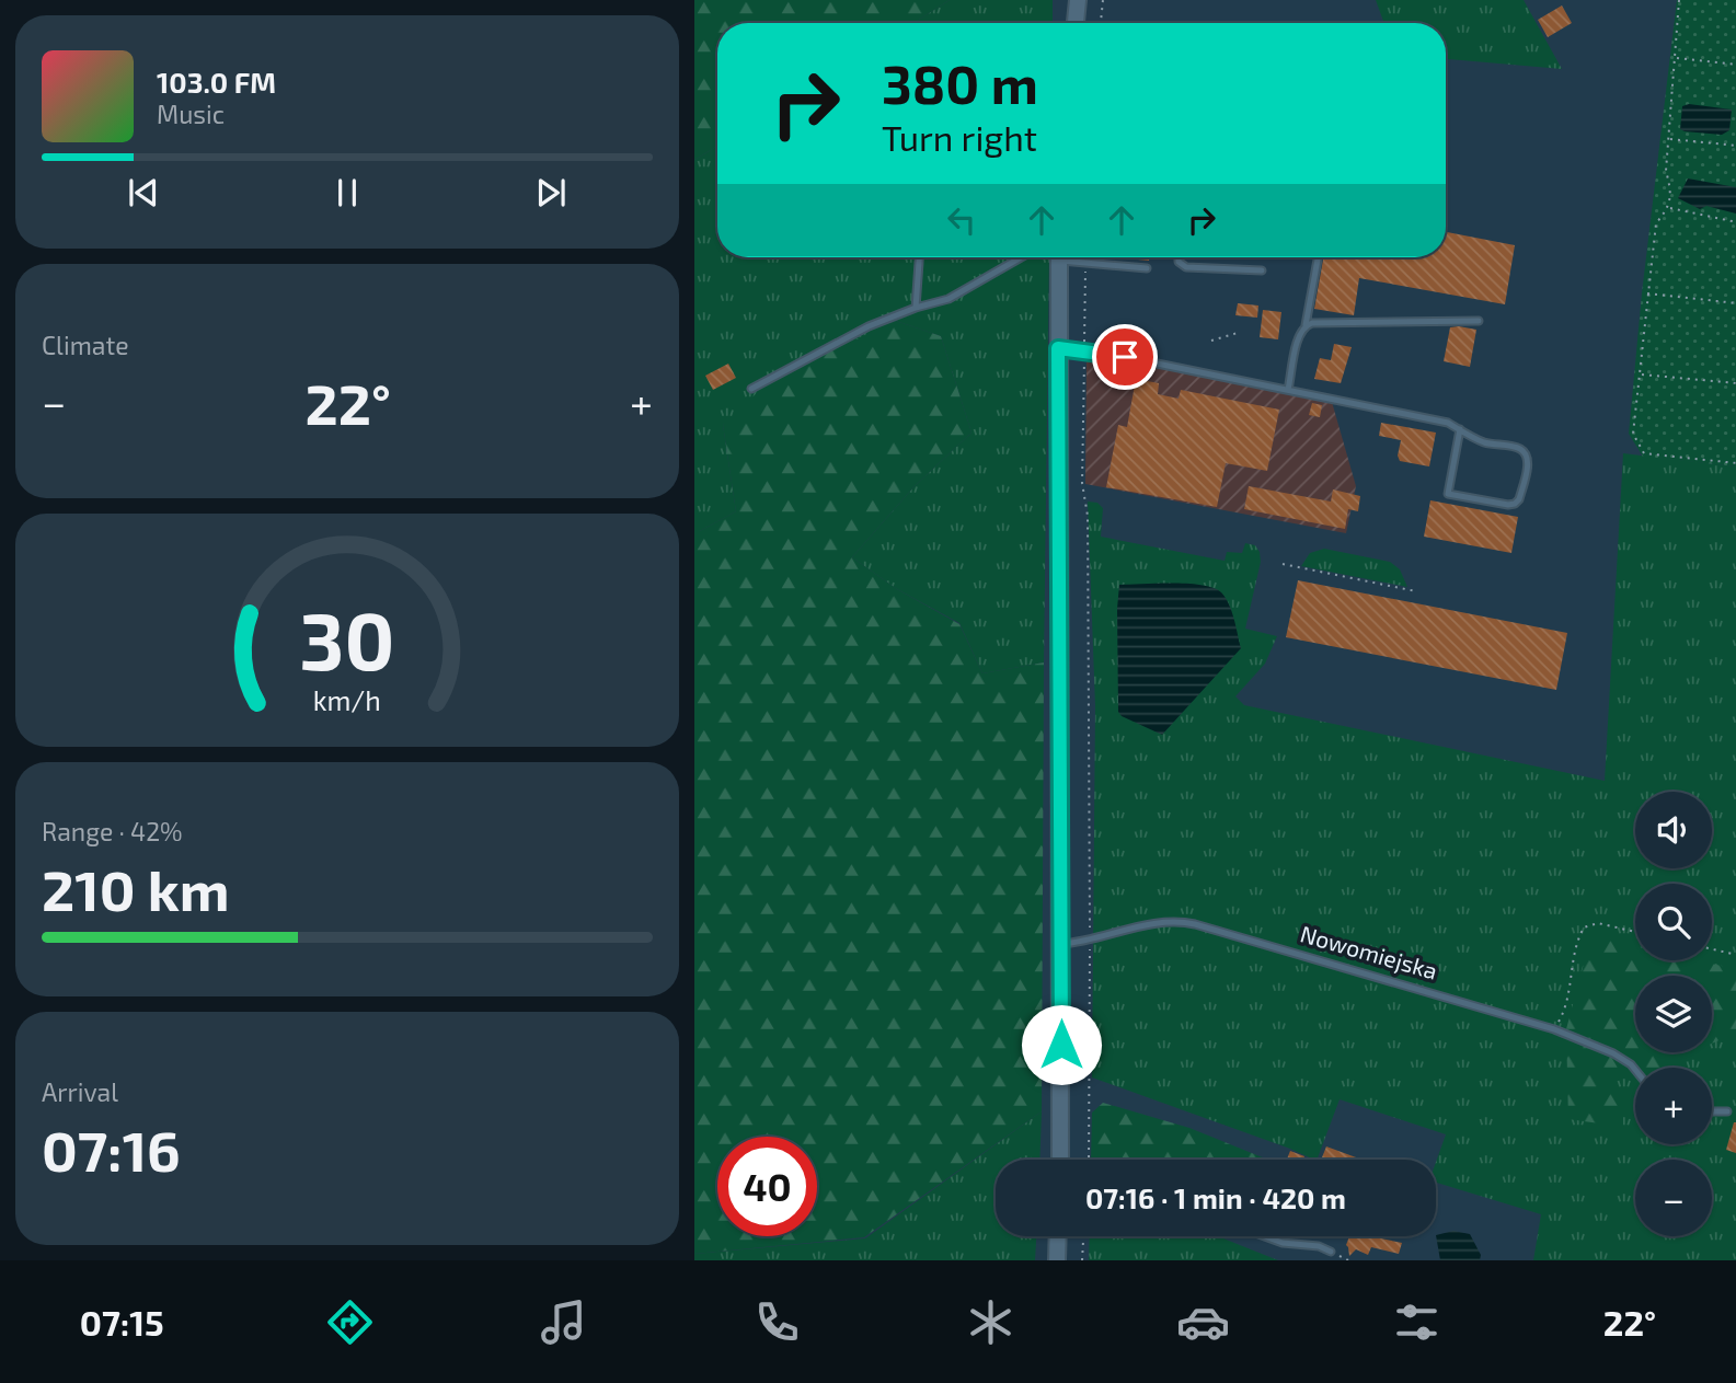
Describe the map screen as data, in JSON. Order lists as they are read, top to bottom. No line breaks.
{"streets":{"lane":["Nowomiejska"]},"page":{"turn":["380 m","Turn right"],"song":["103.0 FM","Music"],"tile":["Climate",["Range · 42%","210 km"],["Arrival","07:16"]],"heat":["−","22°","+"],"map_buttons":["+","−"],"limit":"40","trip":"07:16 · 1 min · 420 m","tabs":["07:15","22°"],"gauge":["30","km/h"]}}
